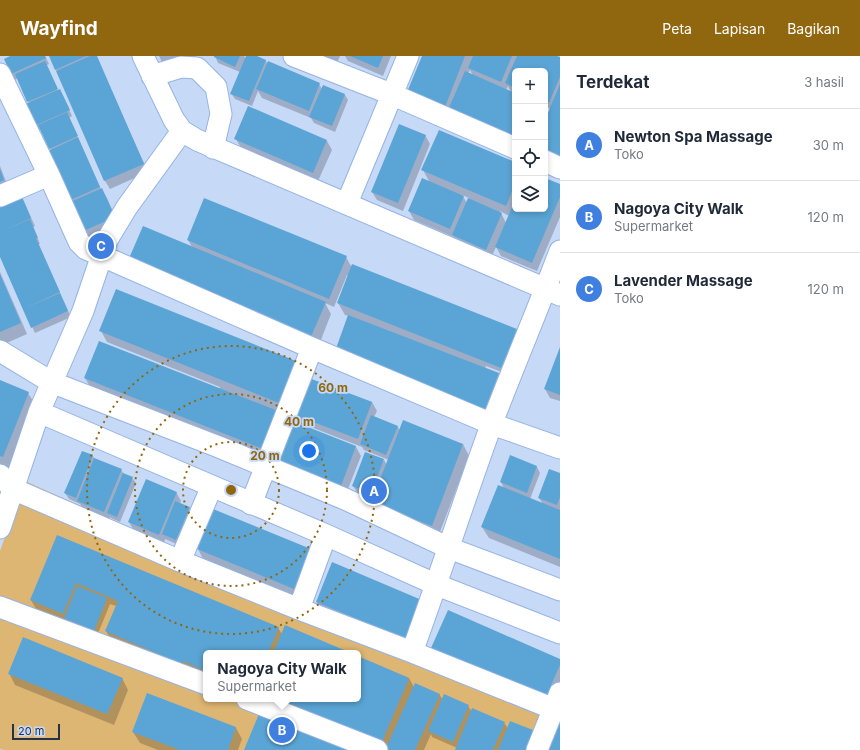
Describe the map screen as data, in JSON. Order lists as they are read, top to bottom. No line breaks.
{"scale_bar":"20 m","page":{"header":"Wayfind","nav":["Peta","Lapisan","Bagikan"],"heading":["Terdekat","3 hasil"],"map_buttons":["+","−"],"list":[{"mark":"A","name":"Newton Spa Massage","note":"Toko","value":"30 m"},{"mark":"B","name":"Nagoya City Walk","note":"Supermarket","value":"120 m"},{"mark":"C","name":"Lavender Massage","note":"Toko","value":"120 m"}],"pins":["C","A","B"],"popup":["Nagoya City Walk","Supermarket"],"scale":"20 m"},"rings":["60 m","40 m","20 m"]}
